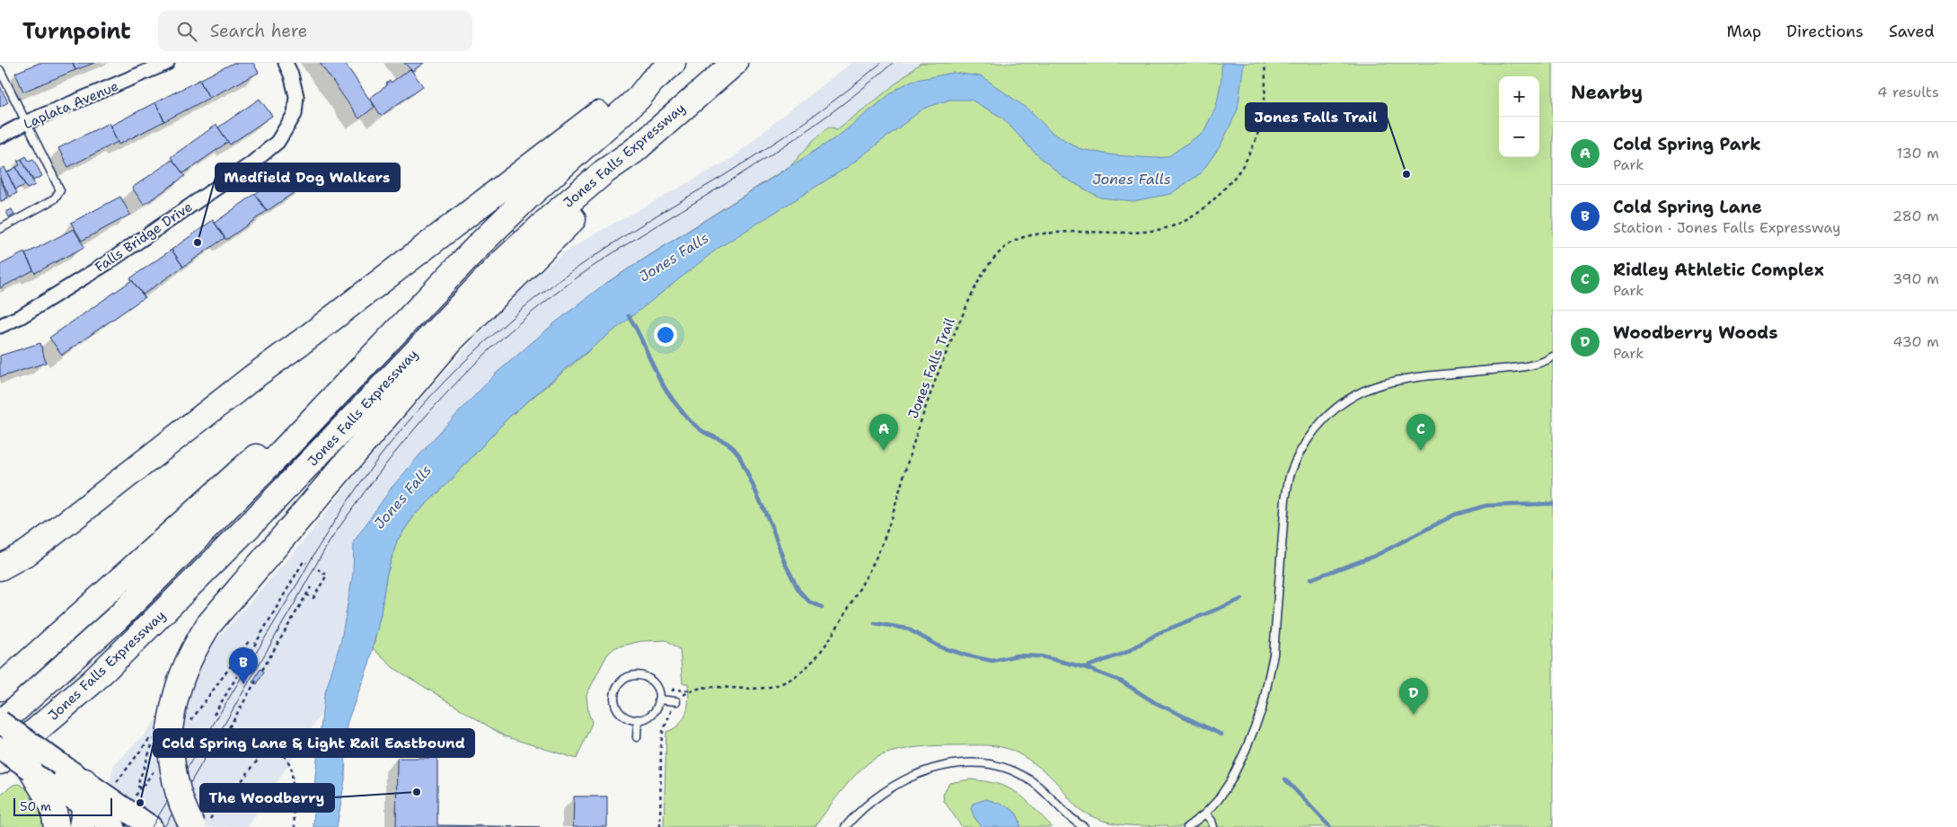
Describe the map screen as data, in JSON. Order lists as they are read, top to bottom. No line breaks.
{"streets":{"highway":["Jones Falls Expressway"],"street":["Laplata Avenue","Falls Bridge Drive"],"path":["Jones Falls Trail"]},"water":["Jones Falls"],"places":["Jones Falls Trail","Medfield Dog Walkers","The Woodberry","Cold Spring Lane & Light Rail Eastbound"],"scale_bar":"50 m","page":{"header":"Turnpoint","search":"Search here","nav":["Map","Directions","Saved"],"heading":["Nearby","4 results"],"map_buttons":["+","−"],"list":[{"mark":"A","name":"Cold Spring Park","note":"Park","value":"130 m"},{"mark":"B","name":"Cold Spring Lane","note":"Station · Jones Falls Expressway","value":"280 m"},{"mark":"C","name":"Ridley Athletic Complex","note":"Park","value":"390 m"},{"mark":"D","name":"Woodberry Woods","note":"Park","value":"430 m"}],"pins":["A","C","B","D"],"scale":"50 m"}}
